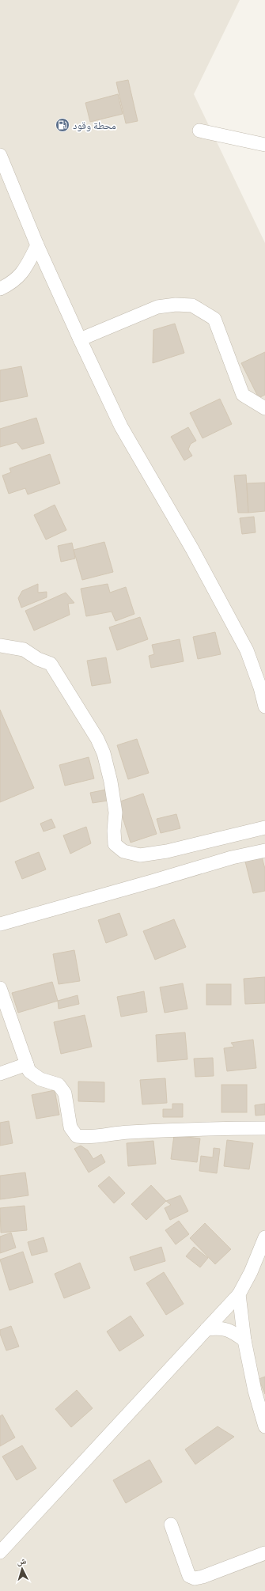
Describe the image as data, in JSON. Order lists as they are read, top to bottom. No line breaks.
{"places":{"fuel station":["محطة وقود"]},"north":"top"}
